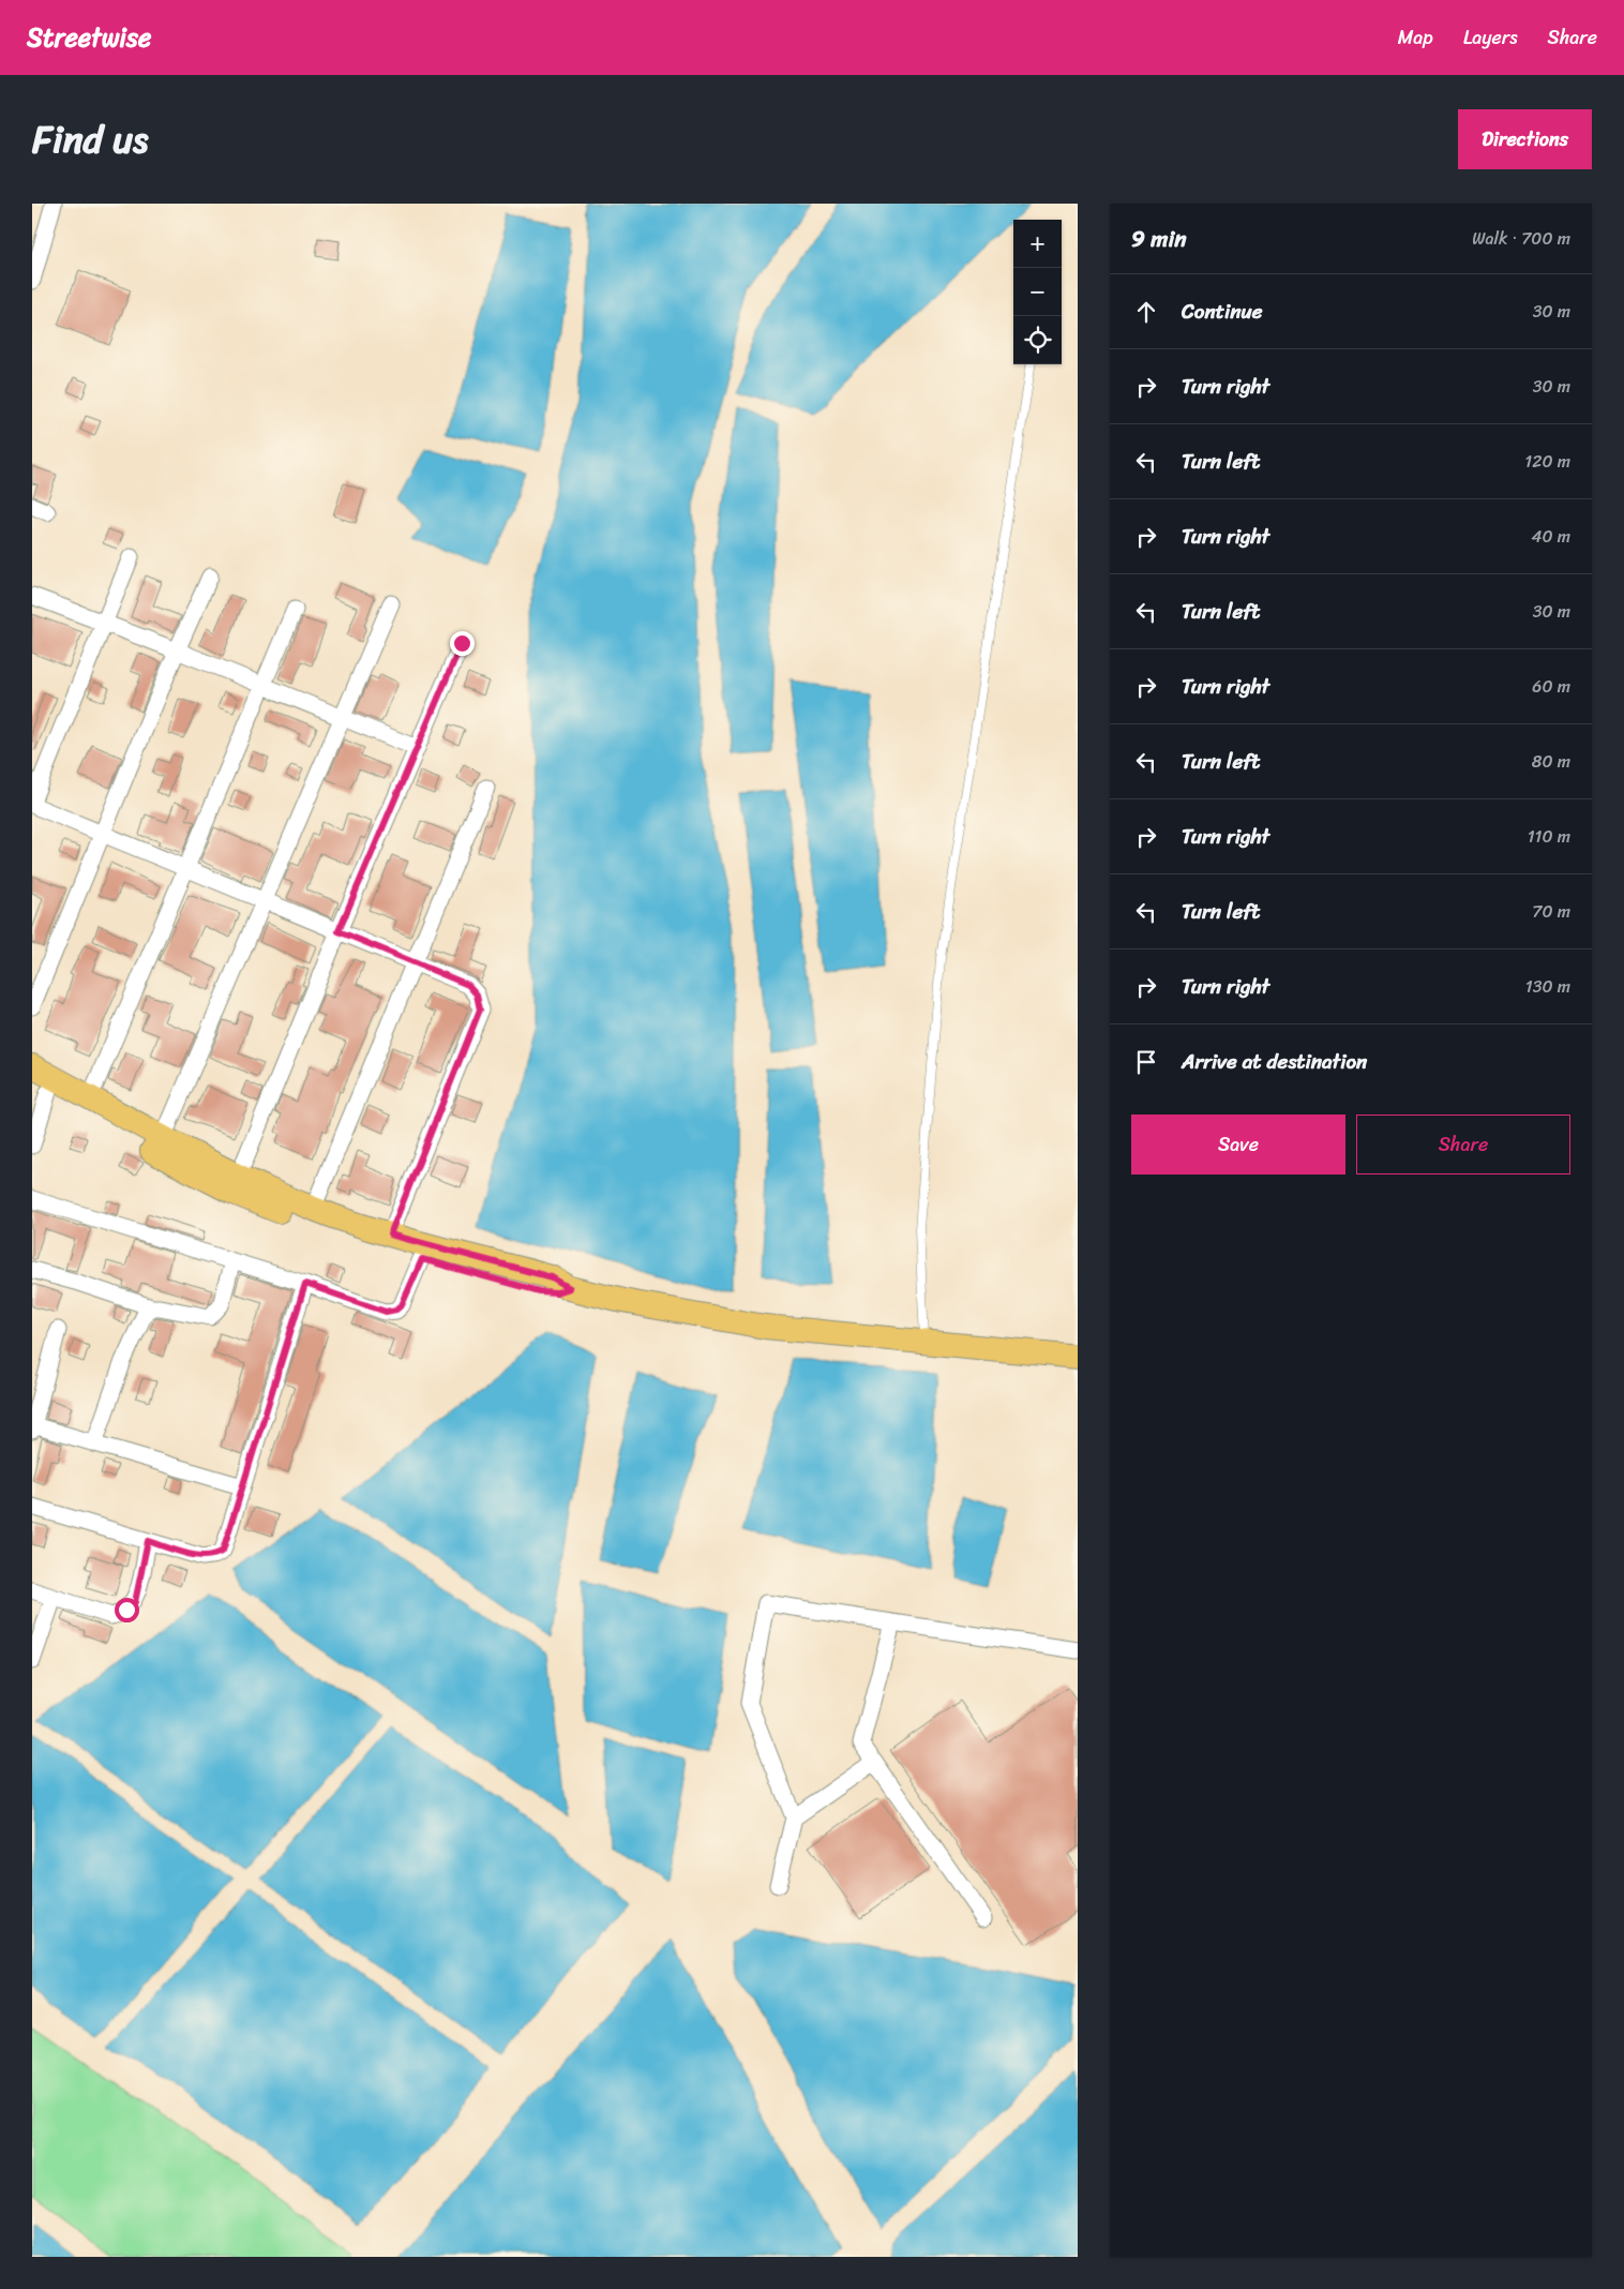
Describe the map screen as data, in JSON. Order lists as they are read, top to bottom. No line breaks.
{"page":{"header":"Streetwise","nav":["Map","Layers","Share"],"title":"Find us","buttons":["Directions",["Save","Share"]],"heading":["9 min","Walk · 700 m"],"map_buttons":["+","−"],"list":[["Continue","30 m"],["Turn right","30 m"],["Turn left","120 m"],["Turn right","40 m"],["Turn left","30 m"],["Turn right","60 m"],["Turn left","80 m"],["Turn right","110 m"],["Turn left","70 m"],["Turn right","130 m"],"Arrive at destination"]}}
